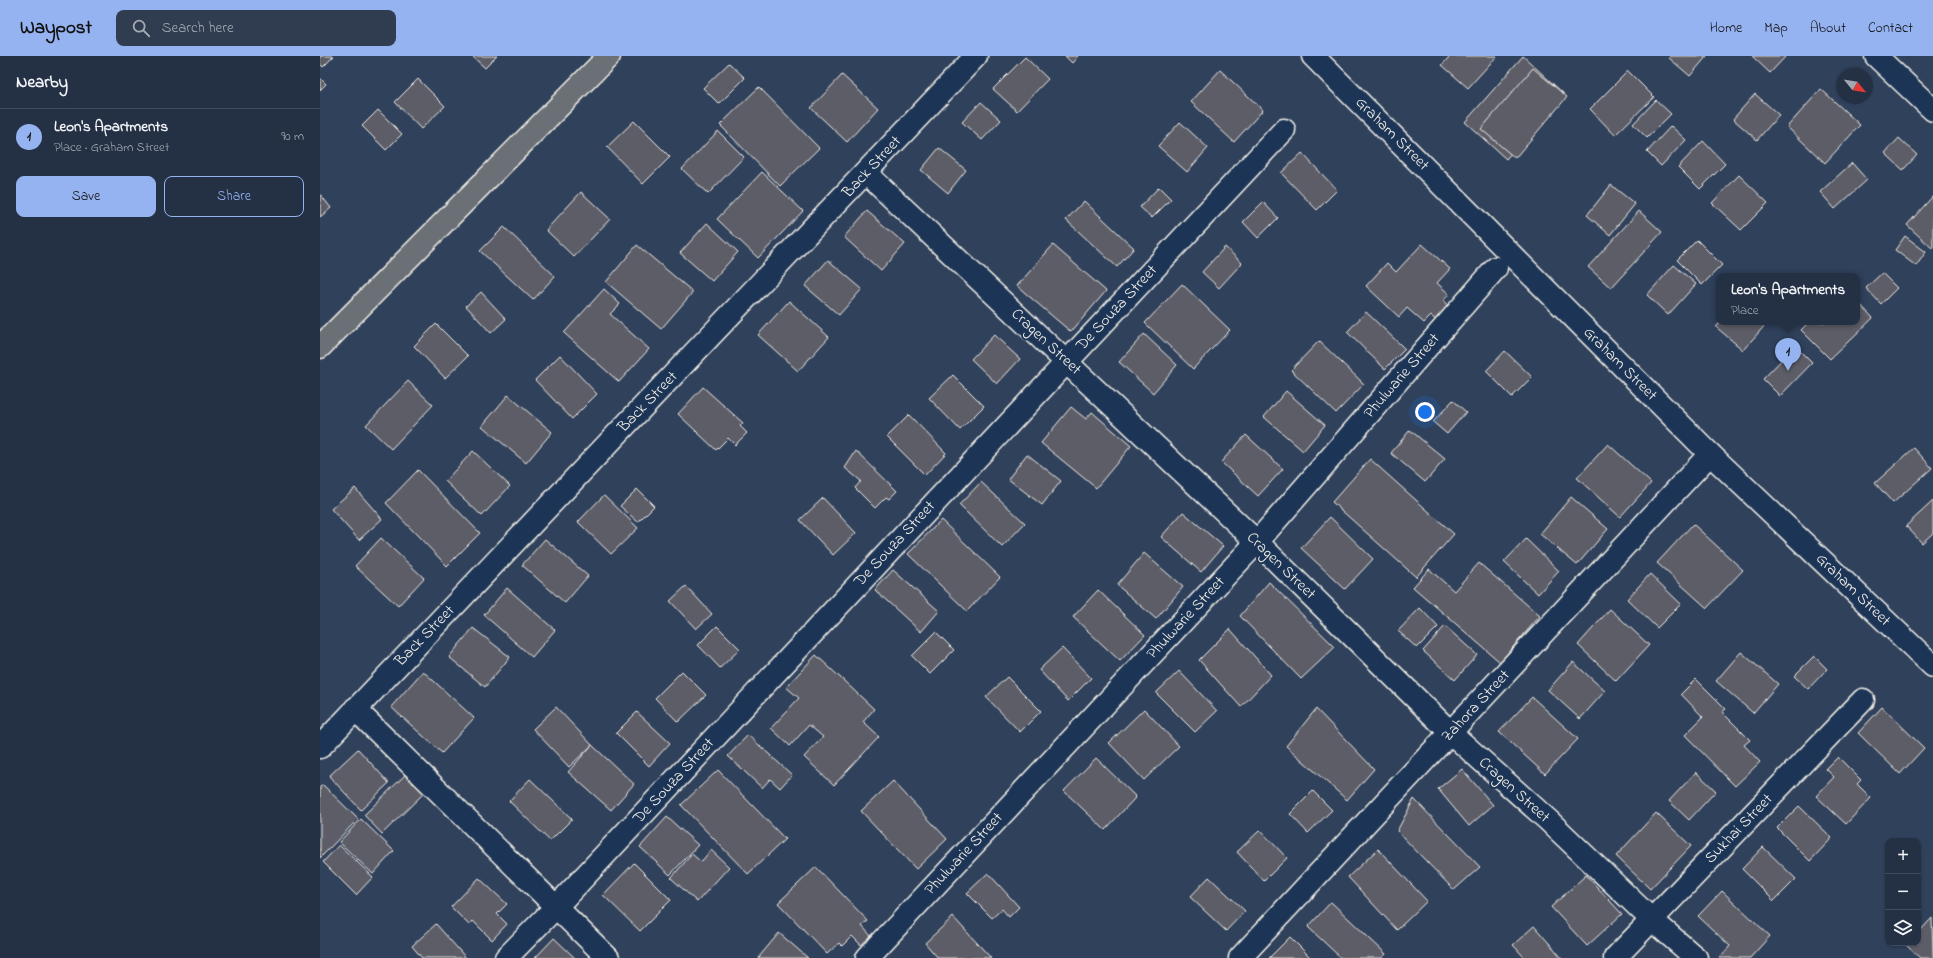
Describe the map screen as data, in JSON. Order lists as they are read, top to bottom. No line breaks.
{"streets":{"street":["Graham Street","Back Street","De Souza Street","Cragen Street","Phulwarie Street","Zahora Street","Sukhai Street"]},"crossings":[["Graham Street","Zahora Street"],["Back Street","Cragen Street"],["De Souza Street","Cragen Street"],["Cragen Street","Phulwarie Street"],["Cragen Street","Zahora Street"],["Cragen Street","Sukhai Street"]],"north":"bottom right","page":{"header":"Waypost","search":"Search here","nav":["Home","Map","About","Contact"],"heading":"Nearby","list":[{"mark":"1","name":"Leon's Apartments","note":"Place · Graham Street","value":"90 m"}],"buttons":["Save","Share"],"popup":["Leon's Apartments","Place"],"pins":"1","map_buttons":["+","−"]}}
